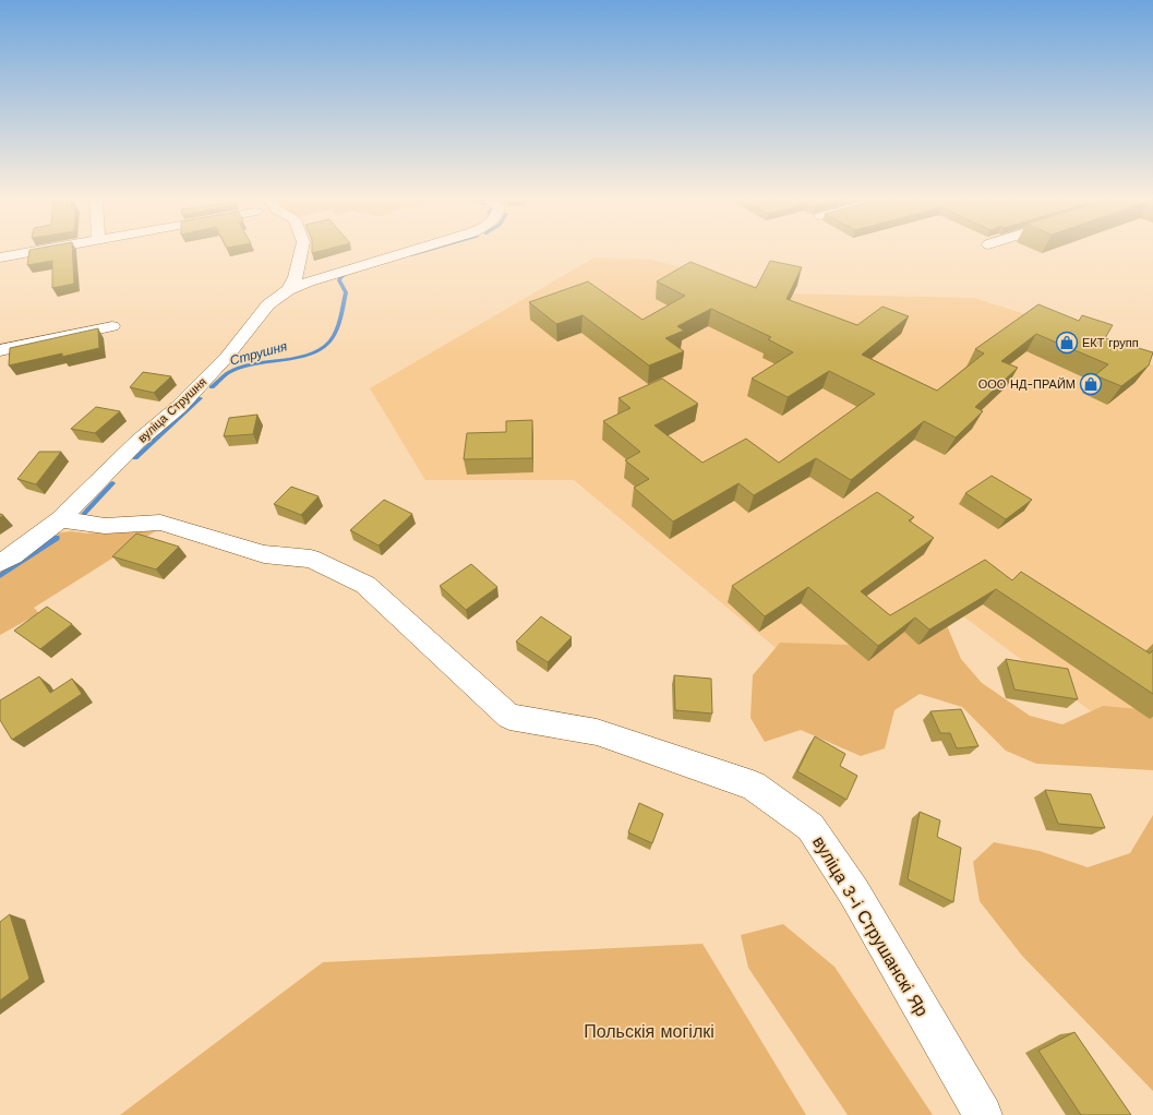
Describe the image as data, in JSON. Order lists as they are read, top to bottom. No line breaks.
{"streets":{"street":["вуліца Струшня","вуліца 3-і Струшанскі Яр"]},"crossings":[["вуліца Струшня","вуліца 3-і Струшанскі Яр"]],"water":["Струшня"],"parks":["Польскія могілкі"],"places":{"shop":["ЕКТ групп","ООО НД-ПРАЙМ"]}}
